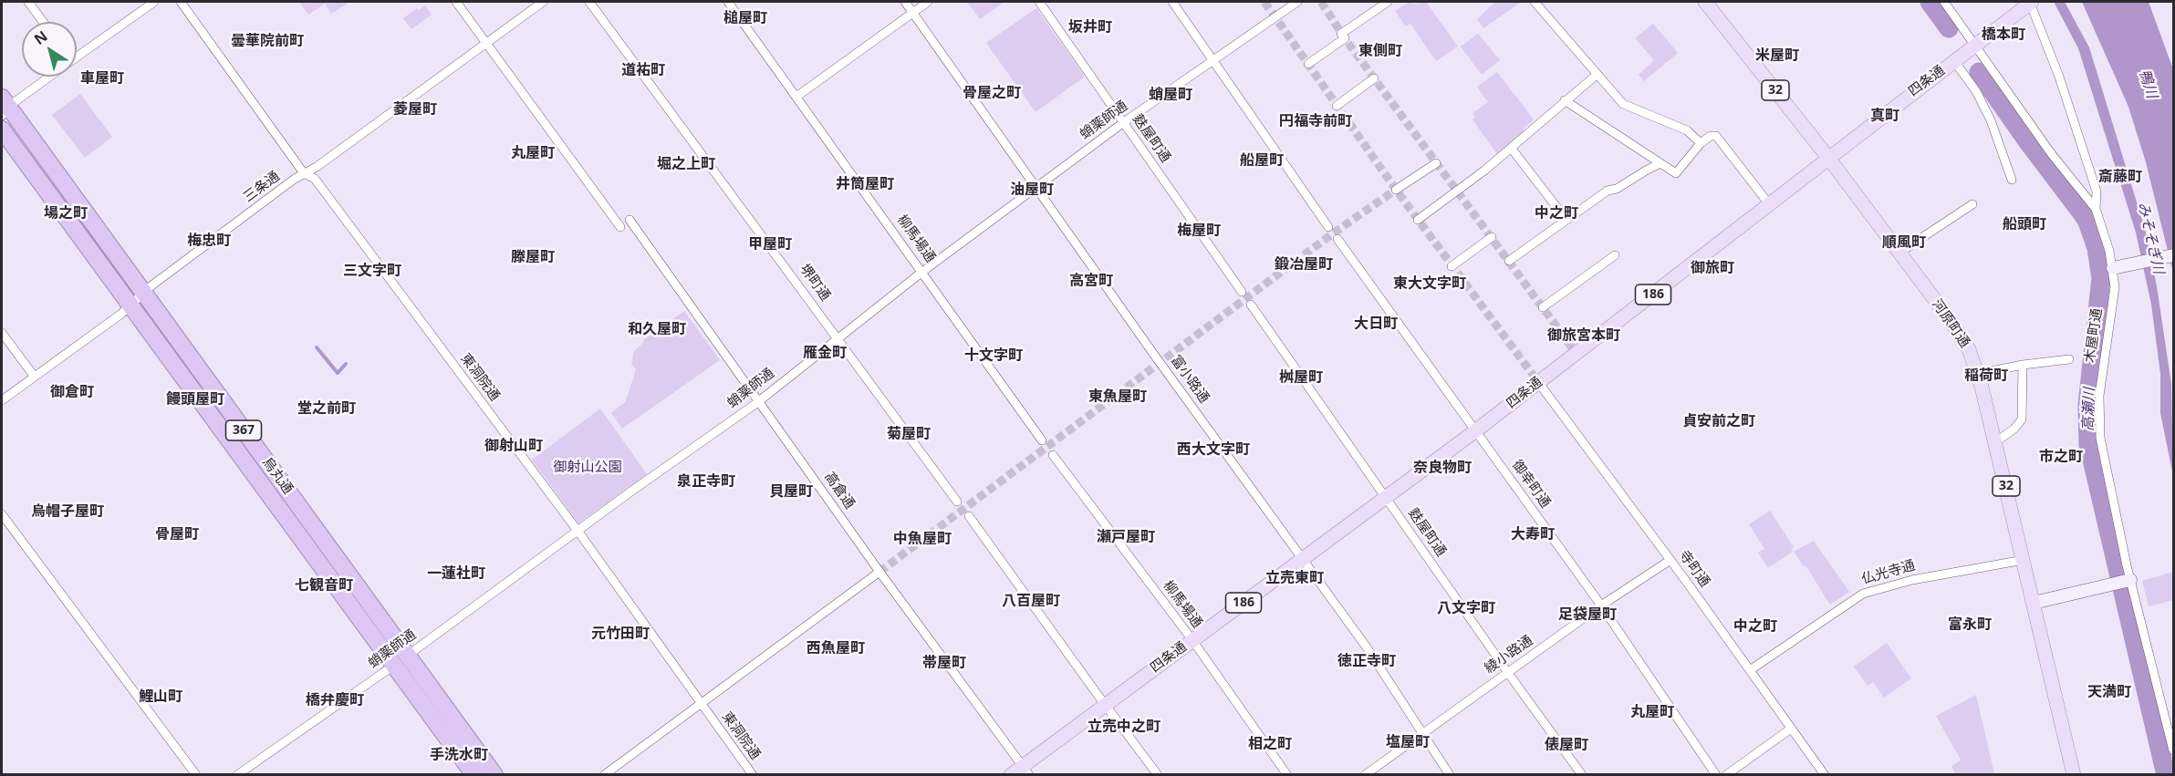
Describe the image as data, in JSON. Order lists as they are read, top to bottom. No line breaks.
{"streets":{"highway":["367","烏丸通"],"main road":["四条通","32","186","河原町通"],"street":["蛸薬師通","麩屋町通","三条通","柳馬場通","堺町通","木屋町通","東洞院通","富小路通","御幸町通","高倉通","寺町通","仏光寺通","綾小路通"]},"crossings":[["四条通","麩屋町通"],["四条通","柳馬場通"],["四条通","河原町通"],["四条通","木屋町通"],["四条通","富小路通"],["四条通","御幸町通"],["四条通","高倉通"],["四条通","寺町通"],["蛸薬師通","麩屋町通"],["蛸薬師通","柳馬場通"],["蛸薬師通","堺町通"],["蛸薬師通","東洞院通"],["蛸薬師通","富小路通"],["蛸薬師通","烏丸通"],["蛸薬師通","高倉通"],["麩屋町通","綾小路通"],["三条通","東洞院通"],["三条通","烏丸通"],["河原町通","仏光寺通"],["富小路通","綾小路通"],["御幸町通","綾小路通"],["寺町通","仏光寺通"],["寺町通","綾小路通"]],"districts":["槌屋町","坂井町","橋本町","曇華院前町","東側町","米屋町","道祐町","車屋町","骨屋之町","蛸屋町","菱屋町","真町","円福寺前町","丸屋町","船屋町","堀之上町","斎藤町","井筒屋町","油屋町","場之町","中之町","船頭町","梅屋町","梅忠町","順風町","甲屋町","滕屋町","鍛冶屋町","御旅町","三文字町","高宮町","東大文字町","大日町","和久屋町","御旅宮本町","雁金町","十文字町","稲荷町","桝屋町","御倉町","東魚屋町","饅頭屋町","堂之前町","貞安前之町","菊屋町","御射山町","西大文字町","市之町","奈良物町","泉正寺町","貝屋町","烏帽子屋町","骨屋町","大寿町","瀬戸屋町","中魚屋町","一蓮社町","立売東町","七観音町","八百屋町","八文字町","足袋屋町","富永町","中之町","元竹田町","西魚屋町","徳正寺町","帯屋町","天満町","鯉山町","橋弁慶町","丸屋町","立売中之町","塩屋町","相之町","俵屋町","手洗水町"],"water":["鴨川","みそそぎ川","高瀬川"],"parks":["御射山公園"],"north":"top left"}
